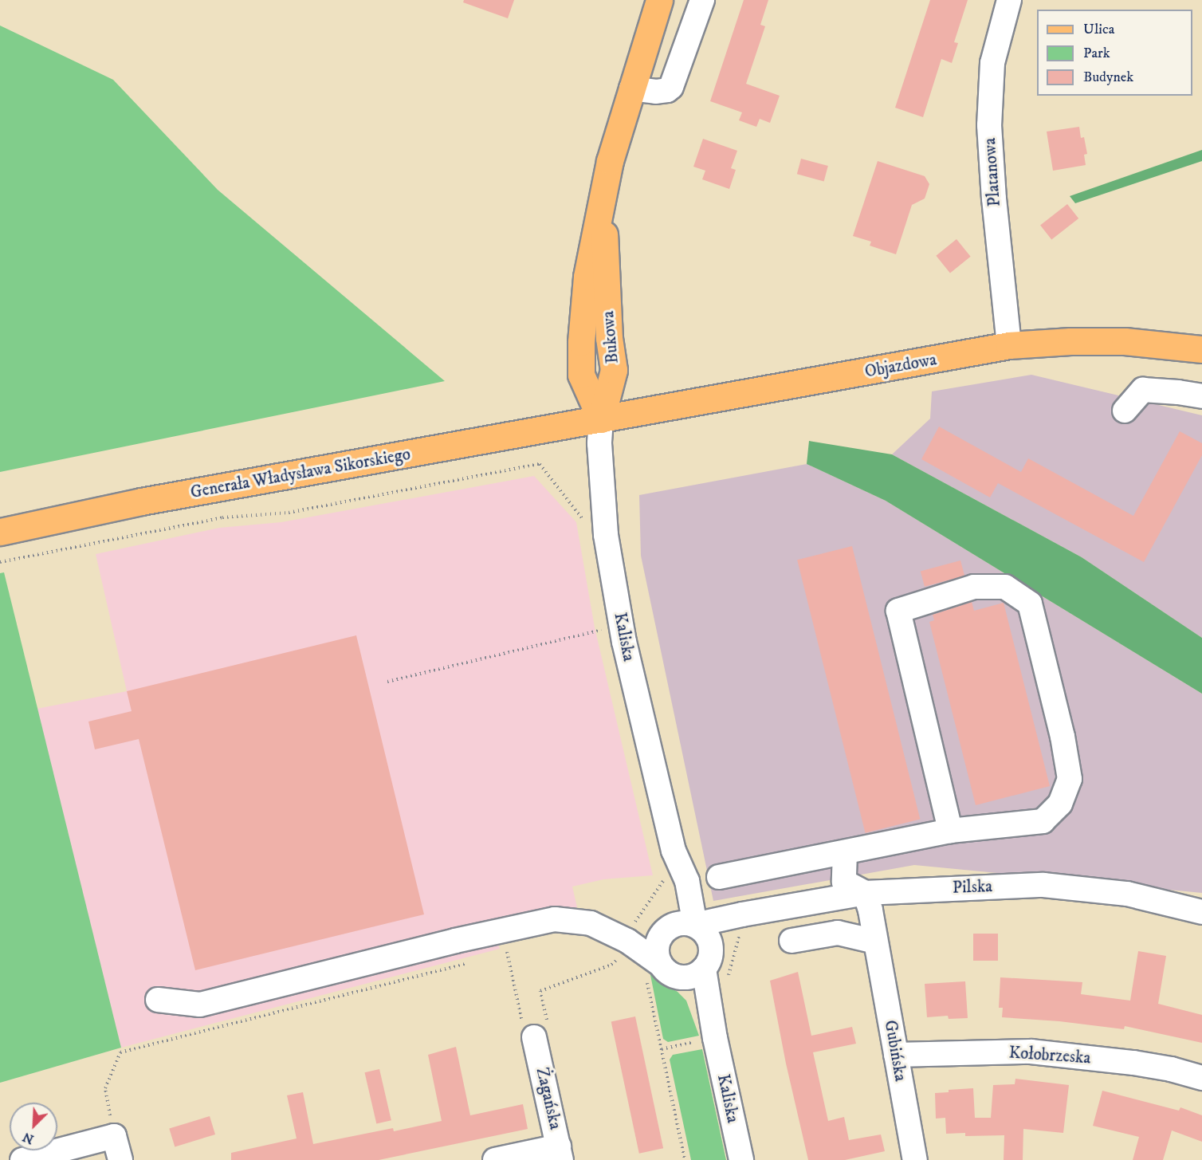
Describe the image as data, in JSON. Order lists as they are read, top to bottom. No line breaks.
{"streets":{"main road":["Bukowa","Objazdowa","Generała Władysława Sikorskiego"],"street":["Platanowa","Kaliska","Pilska","Gubińska","Kołobrzeska","Żagańska"]},"crossings":[["Platanowa","Objazdowa"],["Bukowa","Objazdowa"],["Bukowa","Generała Władysława Sikorskiego"],["Bukowa","Kaliska"],["Objazdowa","Generała Władysława Sikorskiego"],["Objazdowa","Kaliska"],["Generała Władysława Sikorskiego","Kaliska"],["Kaliska","Pilska"],["Pilska","Gubińska"],["Gubińska","Kołobrzeska"]],"legend":["Ulica","Park","Budynek"],"north":"bottom left"}
